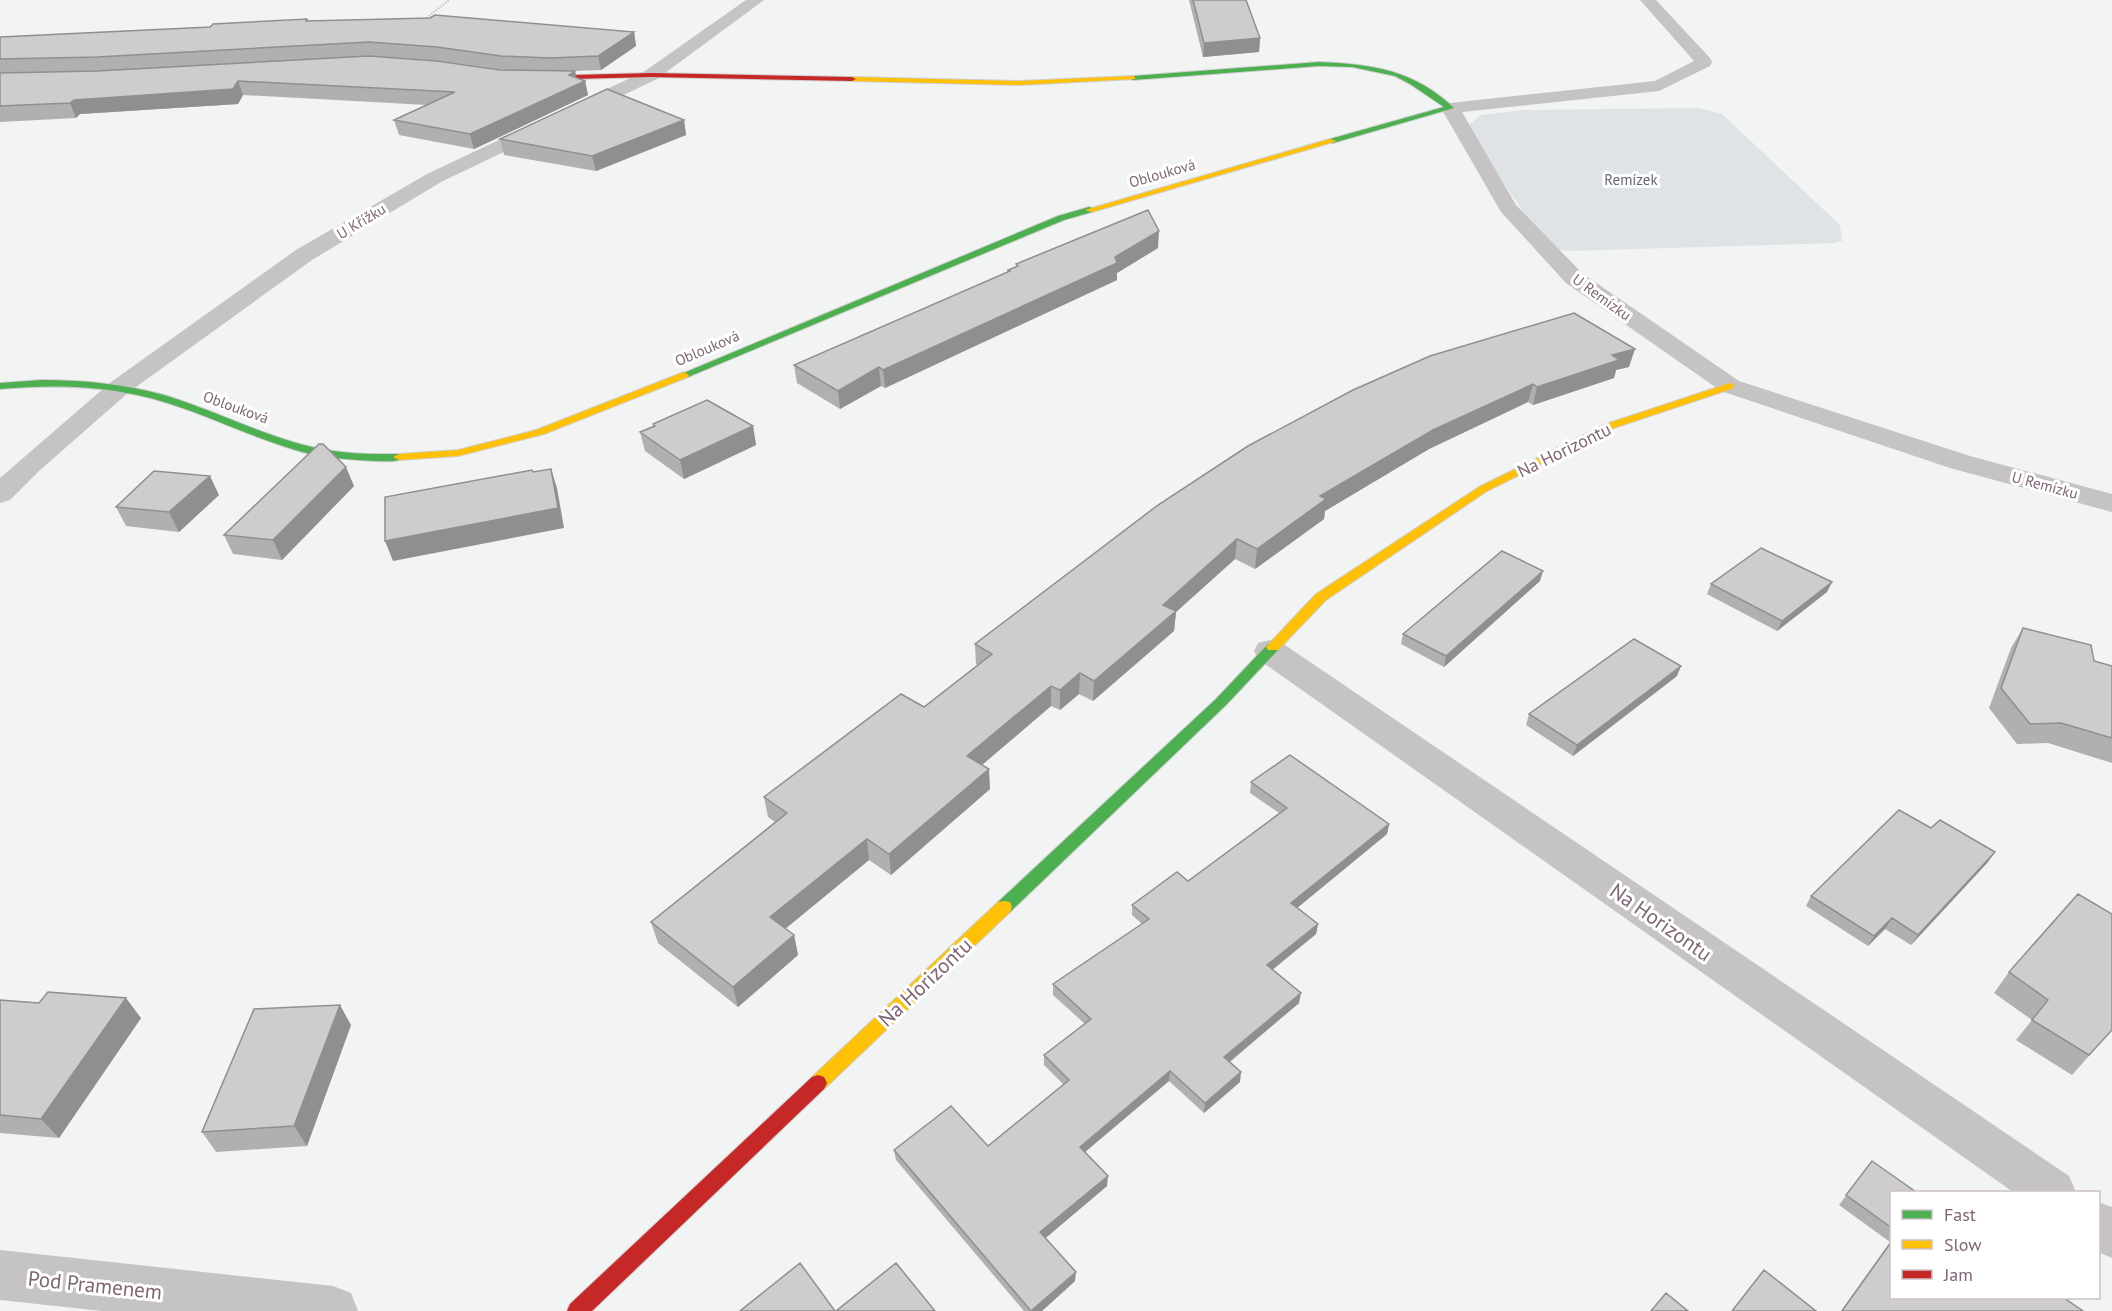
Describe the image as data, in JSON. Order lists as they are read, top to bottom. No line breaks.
{"streets":{"street":["Oblouková","U Křížku","U Remízku","Na Horizontu","Pod Pramenem"]},"crossings":[["Oblouková","U Křížku"],["Oblouková","U Remízku"],["U Remízku","Na Horizontu"]],"parks":["Remízek"],"legend":["Fast","Slow","Jam"]}
